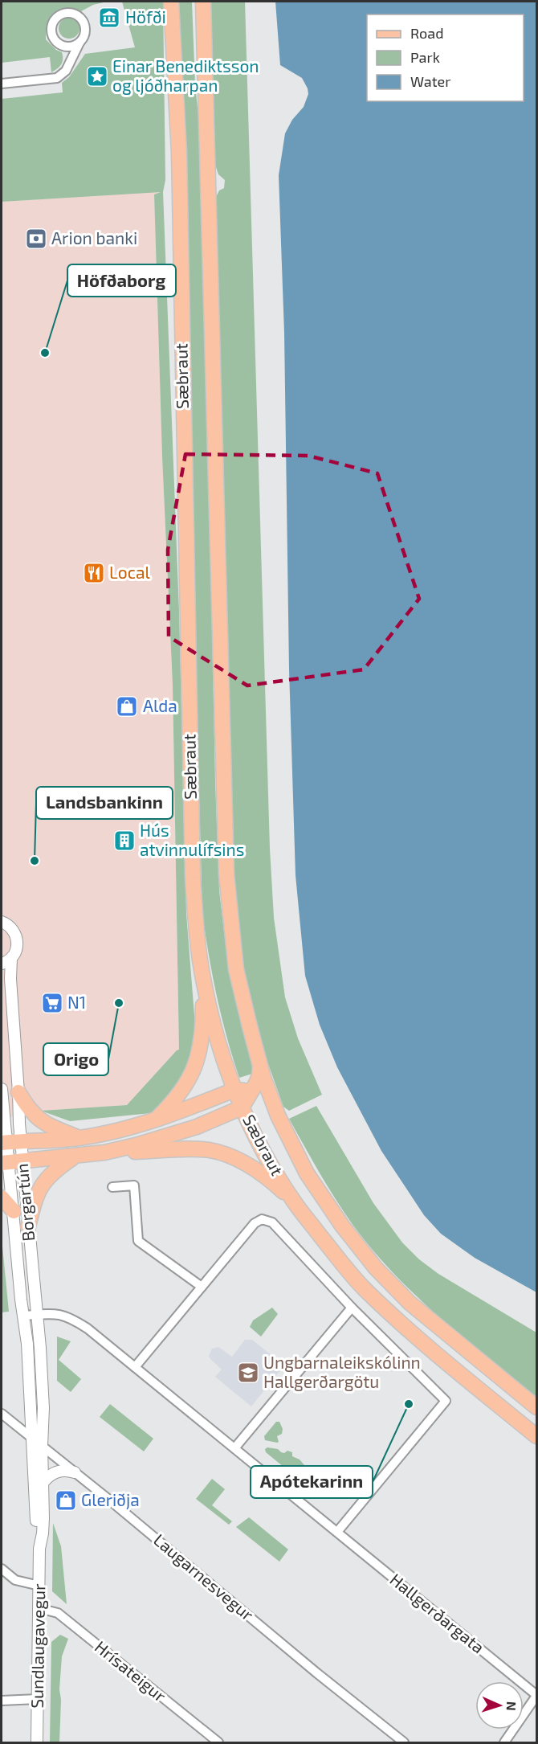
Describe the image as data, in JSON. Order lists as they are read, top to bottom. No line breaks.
{"streets":{"main road":["Sæbraut"],"street":["Borgartún","Laugarnesvegur","Hallgerðargata","Sundlaugavegur","Hrísateigur"]},"crossings":[["Borgartún","Laugarnesvegur"],["Borgartún","Hallgerðargata"],["Borgartún","Sundlaugavegur"],["Laugarnesvegur","Sundlaugavegur"],["Sundlaugavegur","Hrísateigur"]],"places":{"museum":["Höfði"],"place":["Einar Benediktsson og ljóðharpan"],"bank":["Arion banki"],"other":["Höfðaborg","Landsbankinn","Origo","Apótekarinn"],"restaurant":["Local"],"shop":["Alda","Gleriðja"],"building":["Hús atvinnulífsins"],"supermarket":["N1"],"school or university":["Ungbarnaleikskólinn Hallgerðargötu"]},"legend":["Road","Park","Water"],"north":"right"}
